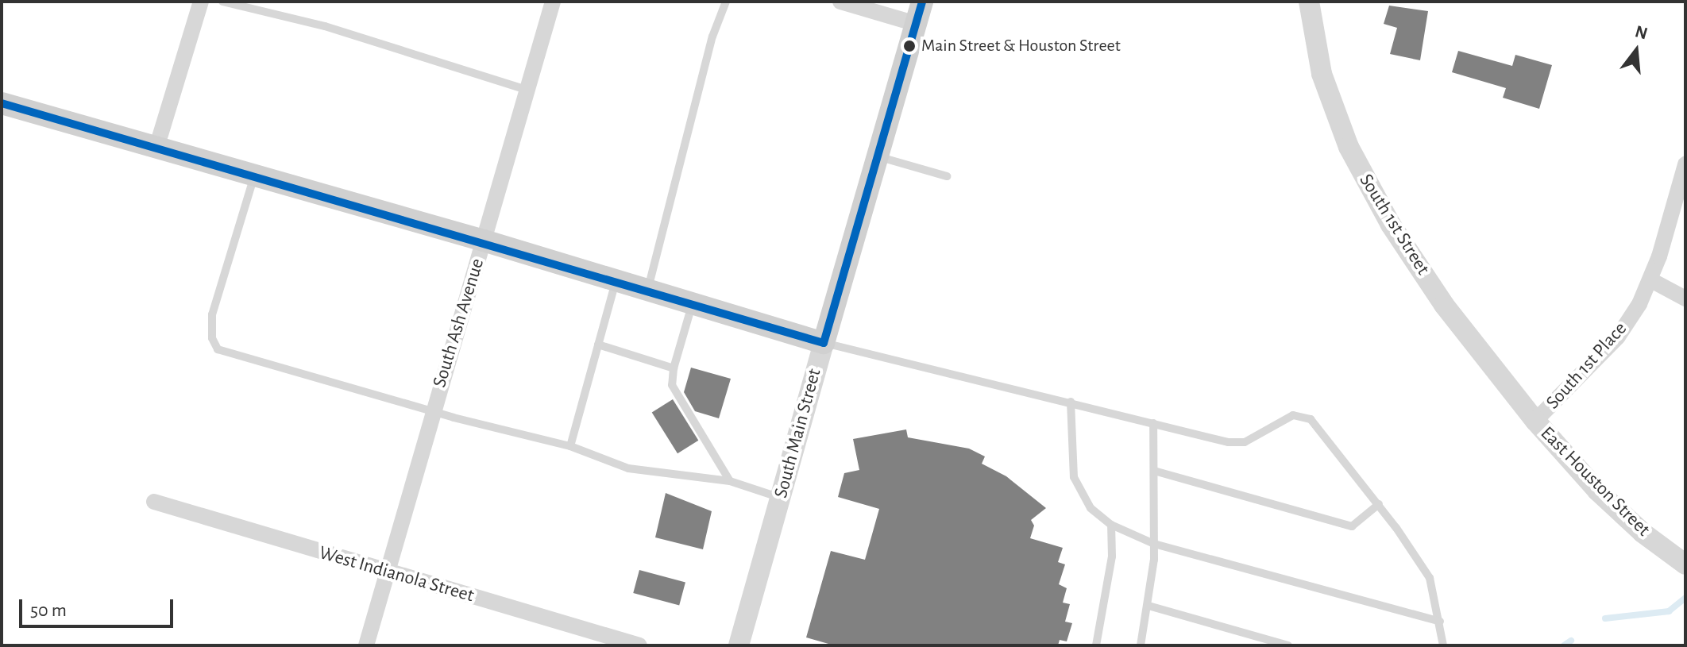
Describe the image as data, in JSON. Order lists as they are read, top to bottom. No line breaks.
{"streets":{"main road":["South Main Street"],"street":["South 1st Street","South Ash Avenue","South 1st Place","East Houston Street","West Indianola Street"]},"crossings":[["South 1st Street","South 1st Place"],["South 1st Street","East Houston Street"],["South Ash Avenue","West Indianola Street"],["South 1st Place","East Houston Street"]],"places":["Main Street & Houston Street"],"scale_bar":"50 m","north":"top"}
